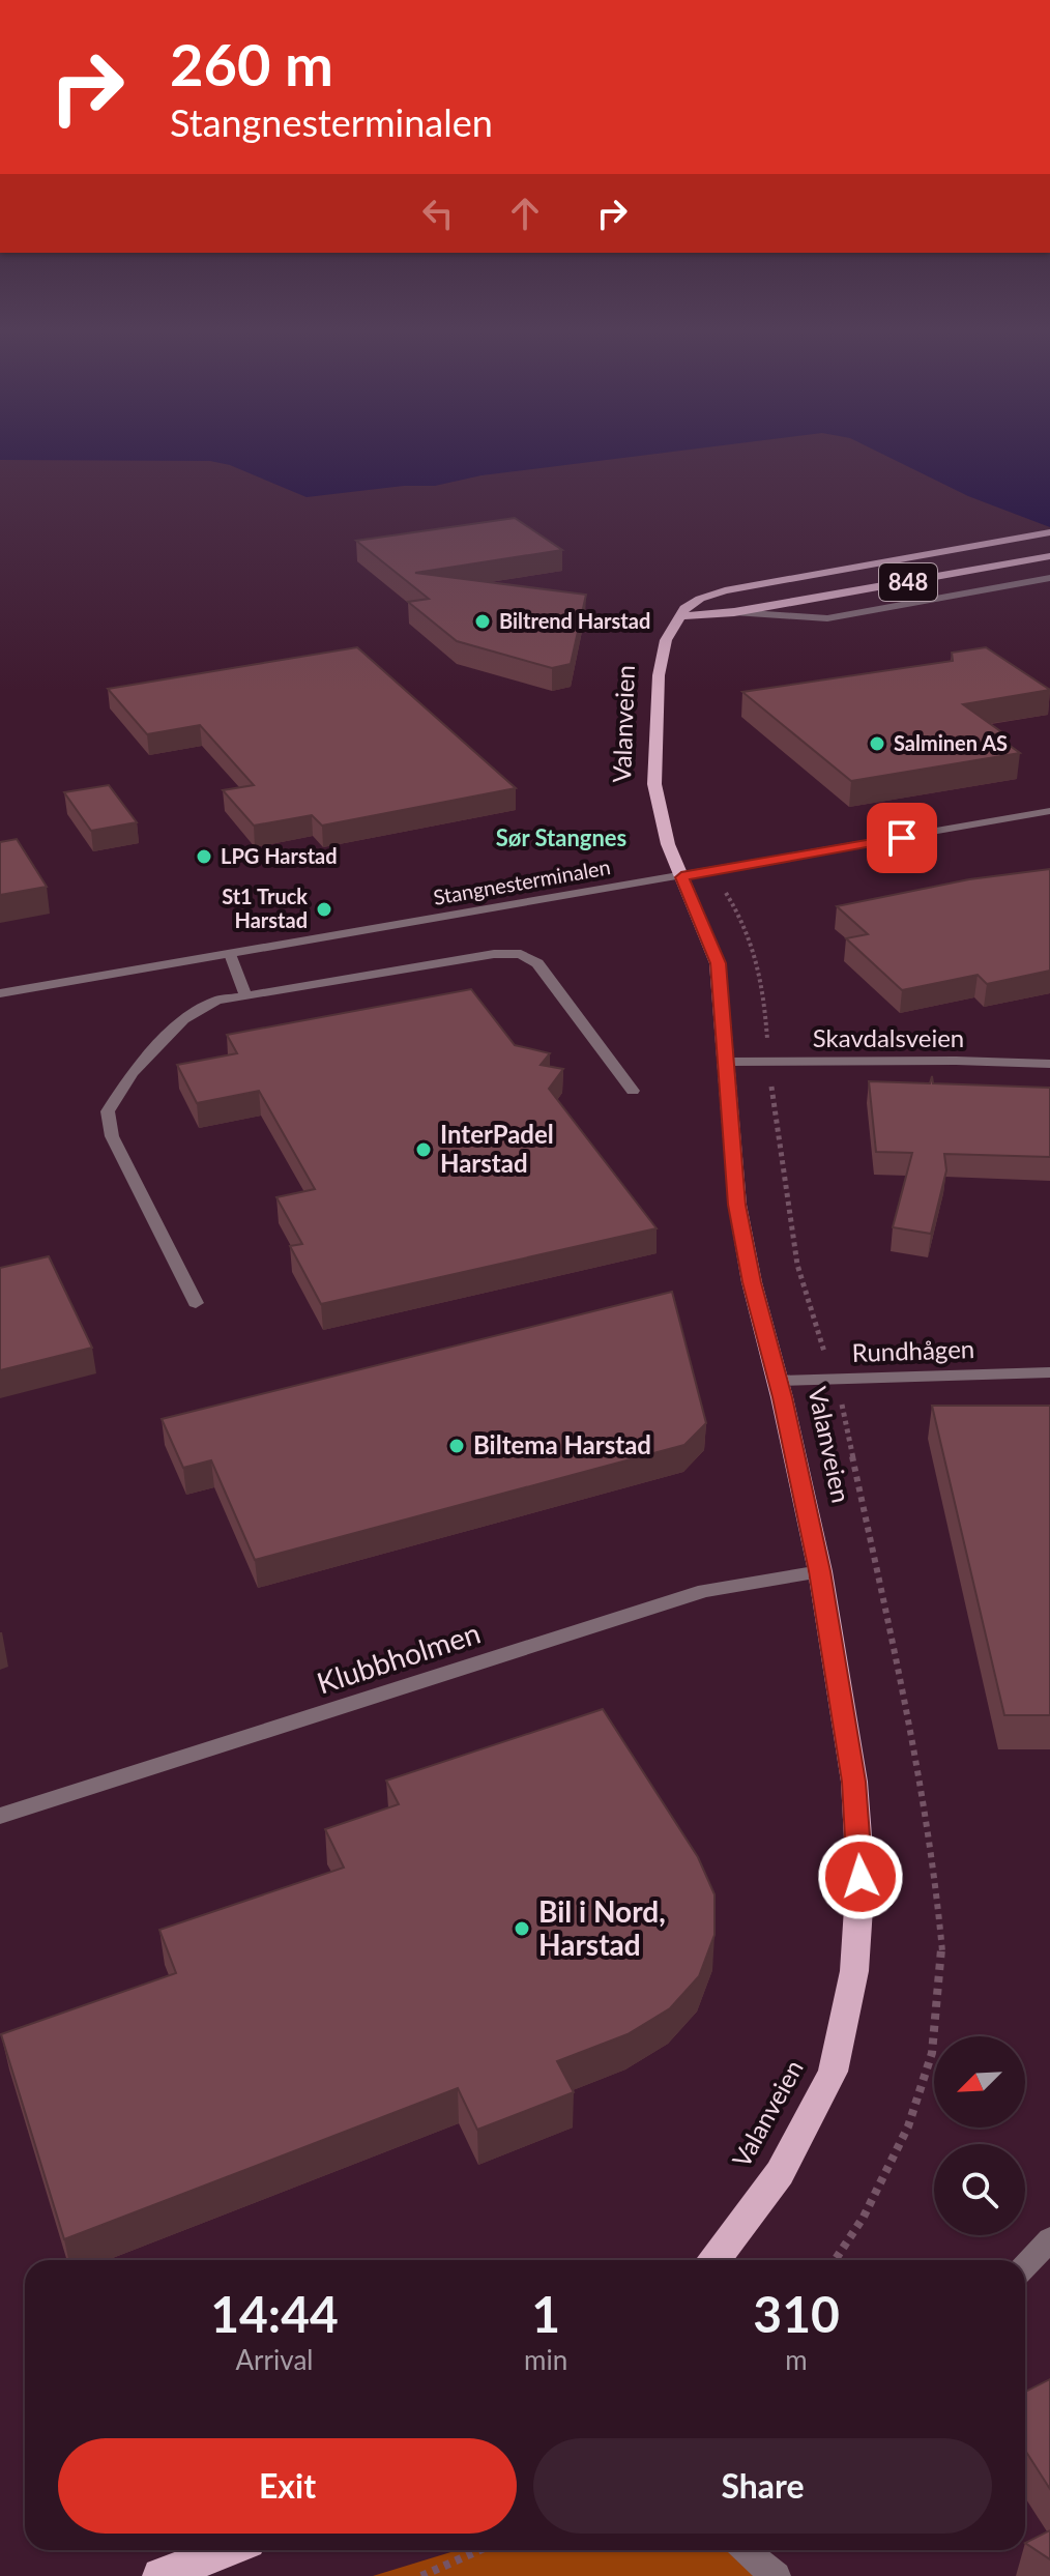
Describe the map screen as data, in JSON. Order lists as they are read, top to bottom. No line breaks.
{"streets":{"main road":["848","Valanveien"],"street":["Stangnesterminalen","Skavdalsveien","Rundhågen","Klubbholmen"]},"crossings":[["848","Valanveien"],["Valanveien","Stangnesterminalen"],["Valanveien","Skavdalsveien"],["Valanveien","Rundhågen"],["Valanveien","Klubbholmen"]],"districts":["Sør Stangnes"],"places":["Biltrend Harstad","Salminen AS","LPG Harstad","St1 Truck Harstad","InterPadel Harstad","Biltema Harstad","Bil i Nord, Harstad"],"north":"bottom left","page":{"turn":["260 m","Stangnesterminalen"],"eta":["14:44","Arrival","1","min","310","m"],"buttons":["Exit","Share"]}}
